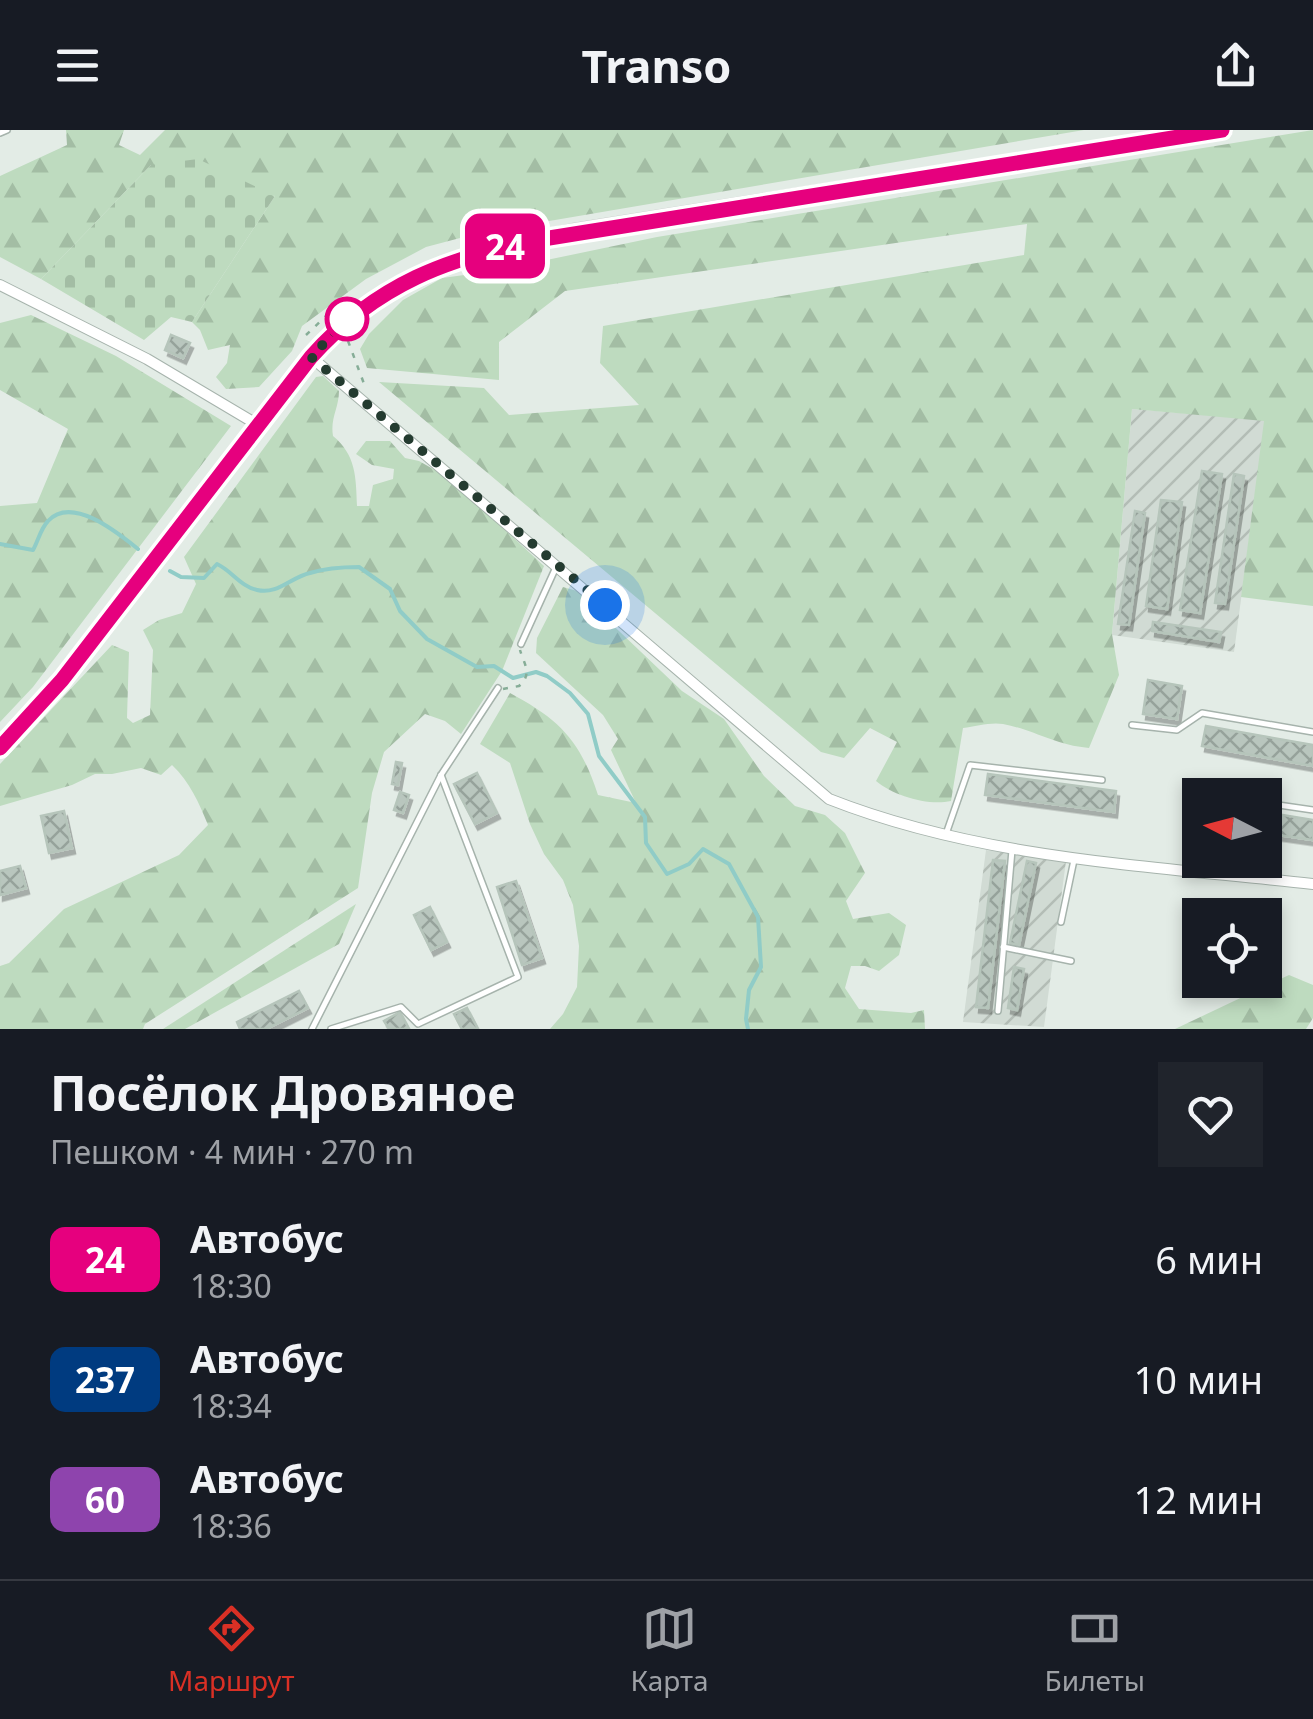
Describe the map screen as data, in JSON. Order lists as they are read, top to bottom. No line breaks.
{"lines":["bus line 24"],"north":"left","page":{"header":"Transo","on_map":"24","heading":["Посёлок Дровяное","Пешком · 4 мин · 270 m"],"list":[{"mark":"24","name":"Автобус","note":"18:30","value":"6 мин"},{"mark":"237","name":"Автобус","note":"18:34","value":"10 мин"},{"mark":"60","name":"Автобус","note":"18:36","value":"12 мин"}],"tabs":["Маршрут","Карта","Билеты"]}}
